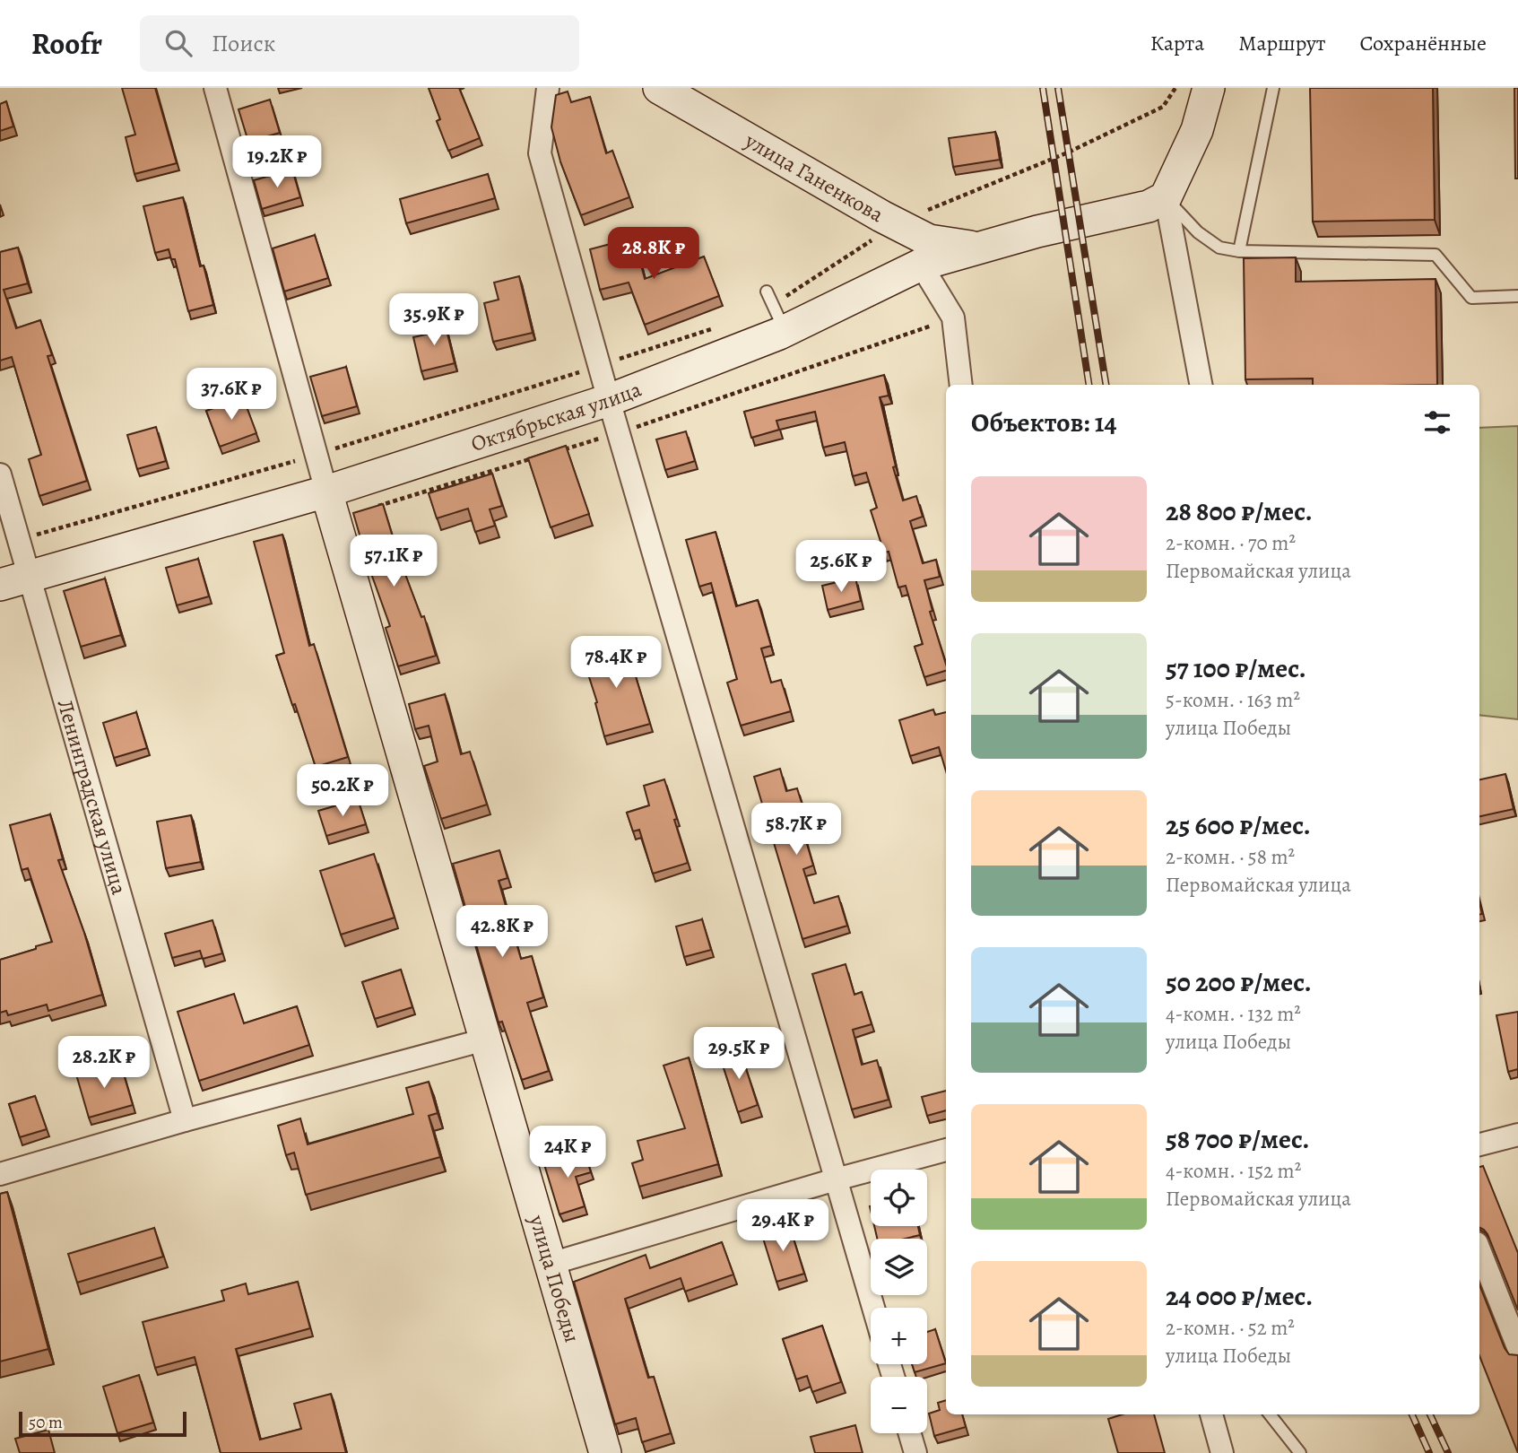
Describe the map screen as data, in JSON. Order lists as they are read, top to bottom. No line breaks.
{"streets":{"main road":["улица Ганенкова","Октябрьская улица","улица Победы"],"street":["Ленинградская улица"]},"crossings":[["улица Ганенкова","Октябрьская улица"],["Октябрьская улица","Ленинградская улица"],["Октябрьская улица","улица Победы"]],"scale_bar":"50 m","page":{"header":"Roofr","search":"Поиск","nav":["Карта","Маршрут","Сохранённые"],"price":["19.2K ₽","28.8K ₽","35.9K ₽","37.6K ₽","57.1K ₽","25.6K ₽","78.4K ₽","50.2K ₽","58.7K ₽","42.8K ₽","29.5K ₽","28.2K ₽","24K ₽","29.4K ₽"],"heading":"Объектов: 14","list":[{"name":"28 800 ₽/мес.","note":"2-комн. · 70 m² · Первомайская улица"},{"name":"57 100 ₽/мес.","note":"5-комн. · 163 m² · улица Победы"},{"name":"25 600 ₽/мес.","note":"2-комн. · 58 m² · Первомайская улица"},{"name":"50 200 ₽/мес.","note":"4-комн. · 132 m² · улица Победы"},{"name":"58 700 ₽/мес.","note":"4-комн. · 152 m² · Первомайская улица"},{"name":"24 000 ₽/мес.","note":"2-комн. · 52 m² · улица Победы"}],"map_buttons":["+","−"],"scale":"50 m"}}
